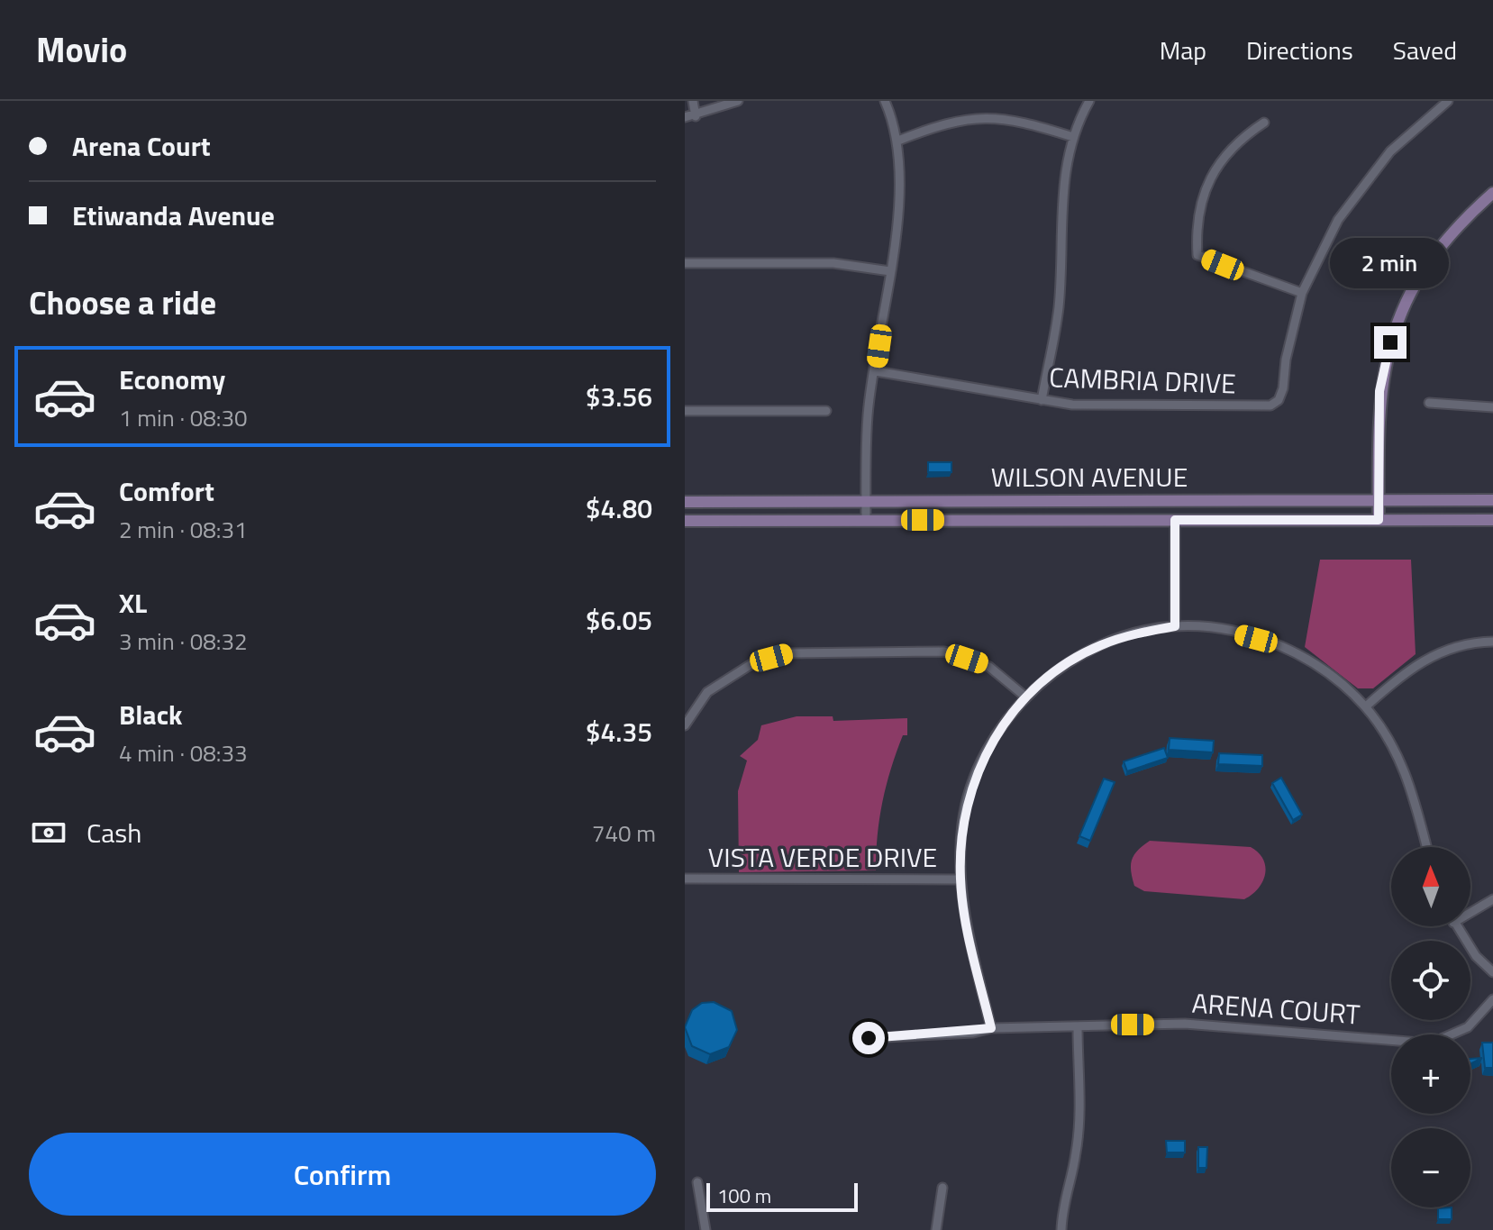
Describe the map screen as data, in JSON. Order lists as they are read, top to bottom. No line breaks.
{"streets":{"main road":["WILSON AVENUE"],"street":["CAMBRIA DRIVE","VISTA VERDE DRIVE","ARENA COURT"]},"scale_bar":"100 m","north":"top","page":{"header":"Movio","nav":["Map","Directions","Saved"],"banner":["Arena Court","Etiwanda Avenue"],"bubble":"2 min","heading":"Choose a ride","list":[{"name":"Economy","note":"1 min · 08:30","value":"$3.56"},{"name":"Comfort","note":"2 min · 08:31","value":"$4.80"},{"name":"XL","note":"3 min · 08:32","value":"$6.05"},{"name":"Black","note":"4 min · 08:33","value":"$4.35"}],"pay":["Cash","740 m"],"map_buttons":["+","−"],"buttons":"Confirm","scale":"100 m"}}
